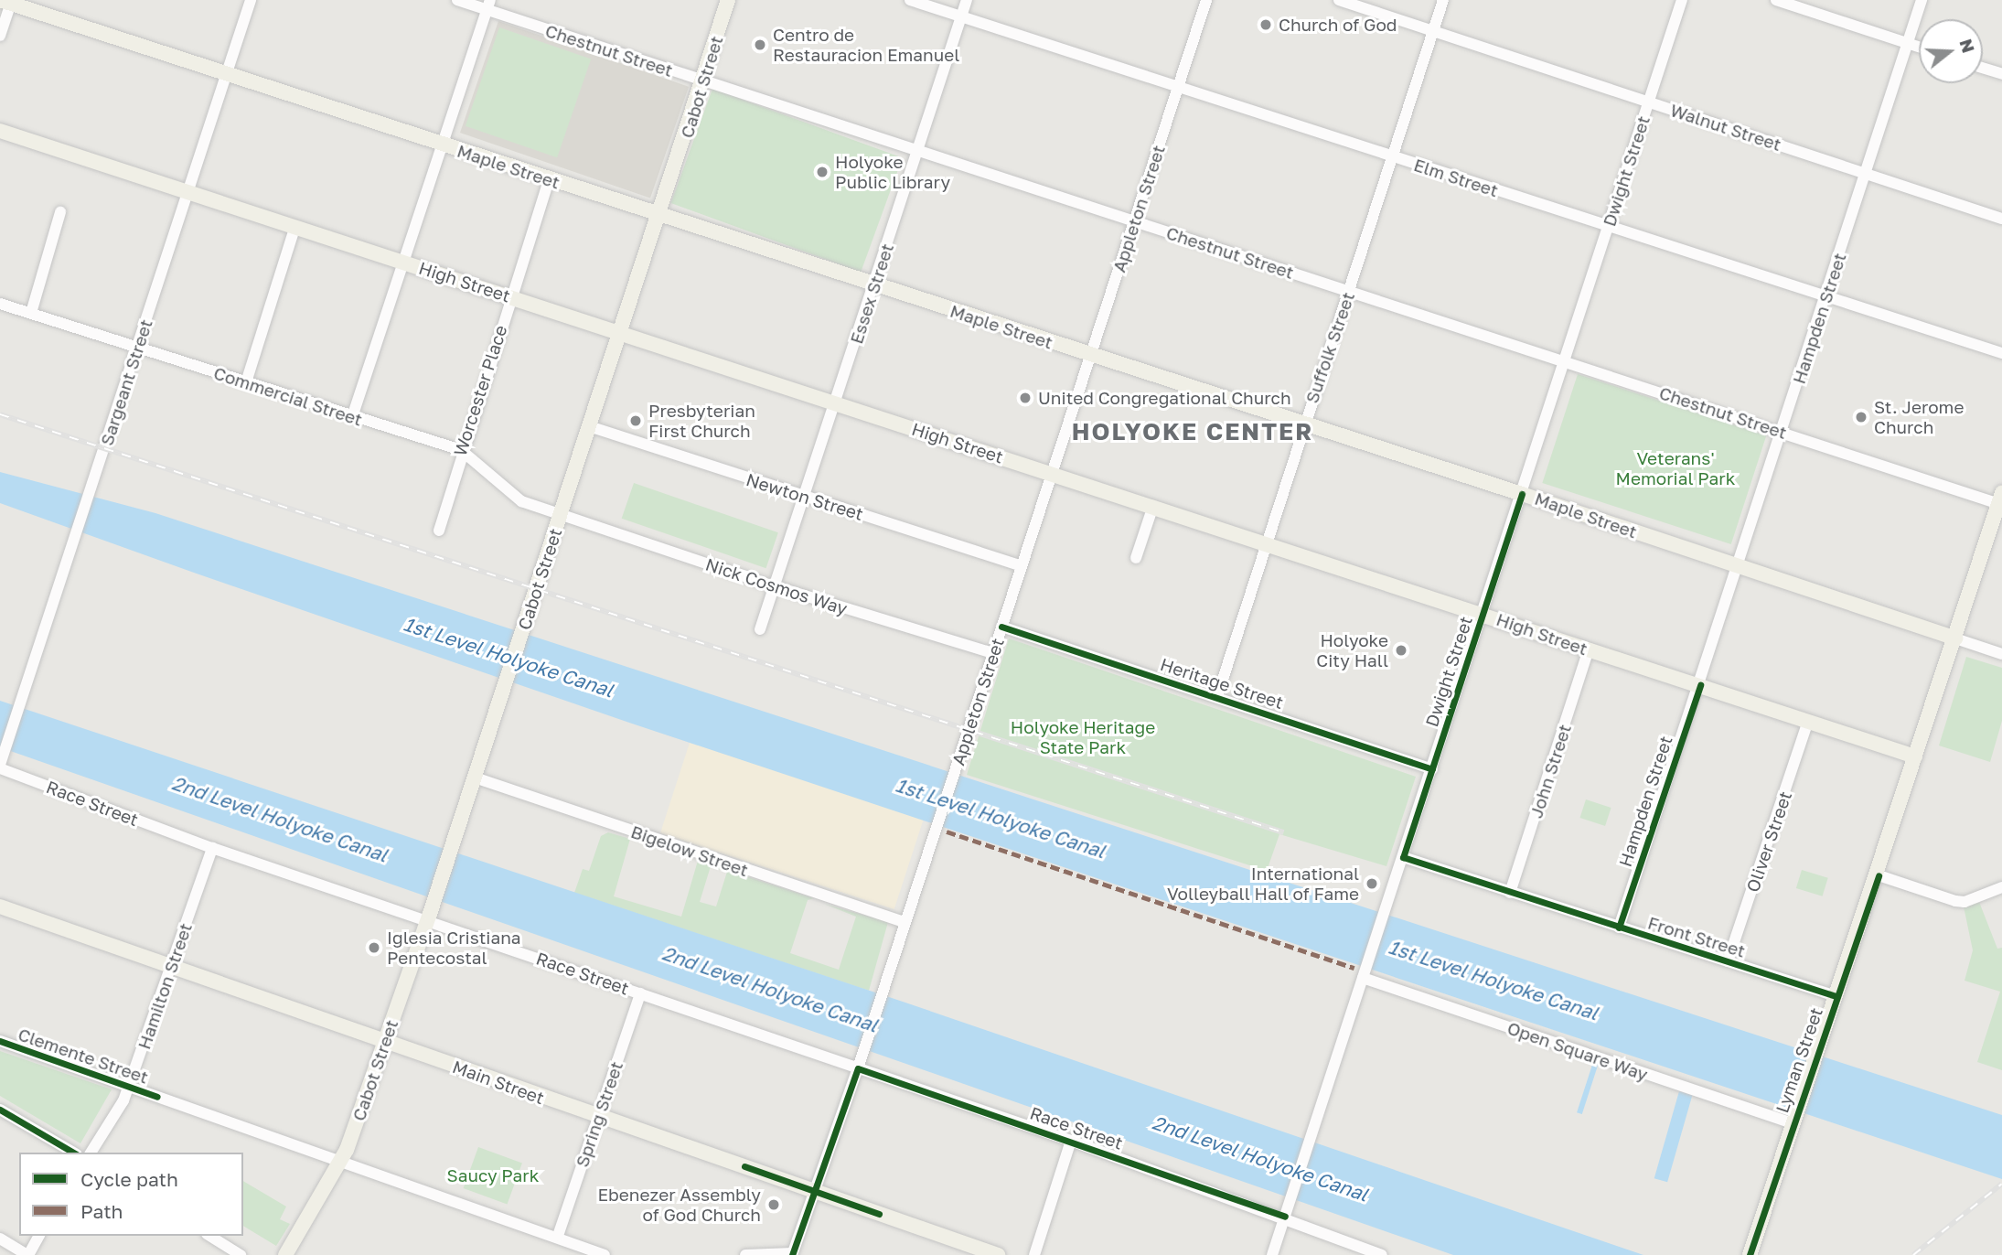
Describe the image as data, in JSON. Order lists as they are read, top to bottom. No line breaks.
{"streets":{"main road":["Cabot Street","Maple Street","High Street","Lyman Street","Main Street"],"street":["Chestnut Street","Walnut Street","Dwight Street","Elm Street","Appleton Street","Essex Street","Hampden Street","Suffolk Street","Sargeant Street","Worcester Place","Commercial Street","Newton Street","Nick Cosmos Way","Heritage Street","John Street","Race Street","Oliver Street","Bigelow Street","Front Street","Hamilton Street","Open Square Way","Clemente Street","Spring Street"]},"crossings":[["Chestnut Street","Cabot Street"],["Chestnut Street","Dwight Street"],["Chestnut Street","Appleton Street"],["Chestnut Street","Essex Street"],["Chestnut Street","Hampden Street"],["Chestnut Street","Suffolk Street"],["Chestnut Street","Lyman Street"],["Cabot Street","Maple Street"],["Cabot Street","High Street"],["Cabot Street","Commercial Street"],["Cabot Street","Newton Street"],["Cabot Street","Nick Cosmos Way"],["Cabot Street","Race Street"],["Cabot Street","Bigelow Street"],["Cabot Street","Clemente Street"],["Cabot Street","Main Street"],["Walnut Street","Dwight Street"],["Walnut Street","Hampden Street"],["Walnut Street","Suffolk Street"],["Maple Street","Dwight Street"],["Maple Street","Appleton Street"],["Maple Street","Essex Street"],["Maple Street","Hampden Street"],["Maple Street","Suffolk Street"],["Maple Street","Sargeant Street"],["Maple Street","Worcester Place"],["Maple Street","Lyman Street"],["Dwight Street","Elm Street"],["Dwight Street","High Street"],["Dwight Street","Heritage Street"],["Dwight Street","Race Street"],["Dwight Street","Front Street"],["Dwight Street","Open Square Way"],["Elm Street","Appleton Street"],["Elm Street","Essex Street"],["Elm Street","Hampden Street"],["Elm Street","Suffolk Street"],["Appleton Street","High Street"],["Appleton Street","Newton Street"],["Appleton Street","Nick Cosmos Way"],["Appleton Street","Heritage Street"],["Appleton Street","Race Street"],["Appleton Street","Bigelow Street"],["Appleton Street","Main Street"],["High Street","Essex Street"],["High Street","Hampden Street"],["High Street","Suffolk Street"],["High Street","Sargeant Street"],["High Street","Worcester Place"],["High Street","John Street"],["High Street","Oliver Street"],["High Street","Lyman Street"],["Essex Street","Newton Street"],["Essex Street","Nick Cosmos Way"],["Hampden Street","Front Street"],["Suffolk Street","Heritage Street"],["Sargeant Street","Commercial Street"],["Sargeant Street","Race Street"],["Worcester Place","Commercial Street"],["Commercial Street","Nick Cosmos Way"],["John Street","Front Street"],["Race Street","Hamilton Street"],["Race Street","Spring Street"],["Oliver Street","Front Street"],["Front Street","Lyman Street"],["Hamilton Street","Clemente Street"],["Hamilton Street","Main Street"],["Open Square Way","Lyman Street"],["Clemente Street","Spring Street"],["Main Street","Spring Street"]],"districts":["HOLYOKE CENTER"],"water":["1st Level Holyoke Canal","2nd Level Holyoke Canal"],"parks":["Veterans' Memorial Park","Holyoke Heritage State Park","Saucy Park"],"places":["Church of God","Centro de Restauracion Emanuel","Holyoke Public Library","United Congregational Church","St. Jerome Church","Presbyterian First Church","Holyoke City Hall","International Volleyball Hall of Fame","Iglesia Cristiana Pentecostal","Ebenezer Assembly of God Church"],"legend":["Cycle path","Path"],"north":"right"}
